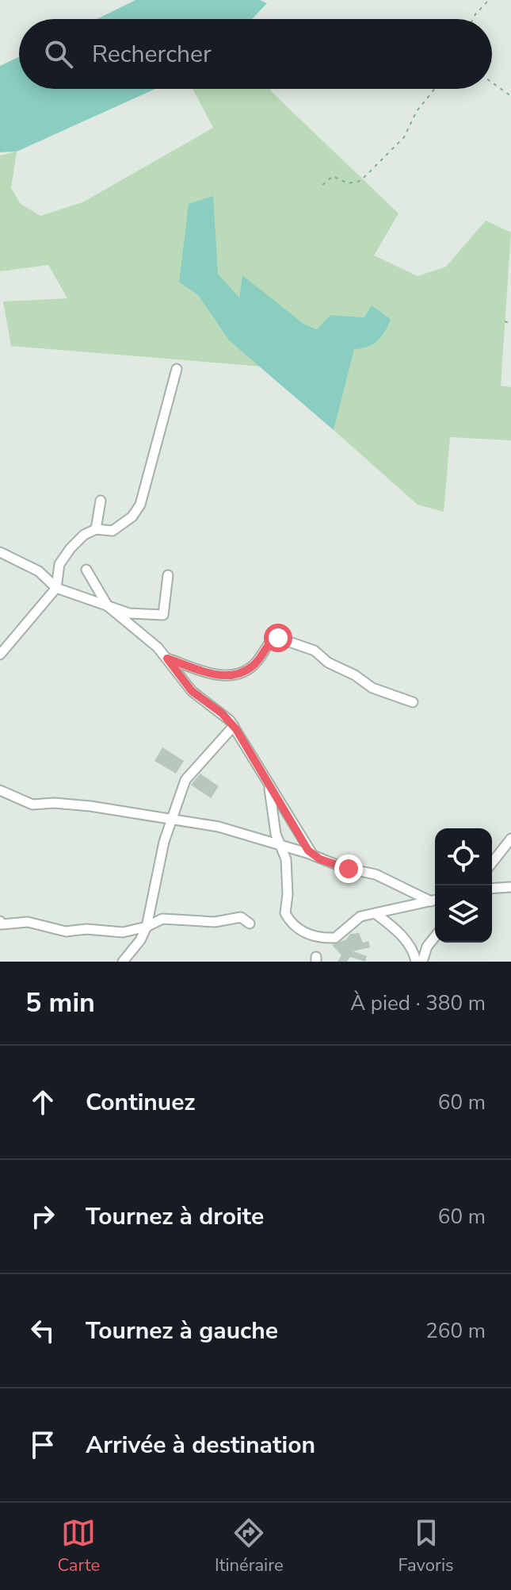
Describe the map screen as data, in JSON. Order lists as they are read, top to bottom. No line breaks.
{"page":{"search":"Rechercher","heading":["5 min","À pied · 380 m"],"list":[["Continuez","60 m"],["Tournez à droite","60 m"],["Tournez à gauche","260 m"],"Arrivée à destination"],"nav":["Carte","Itinéraire","Favoris"]}}
